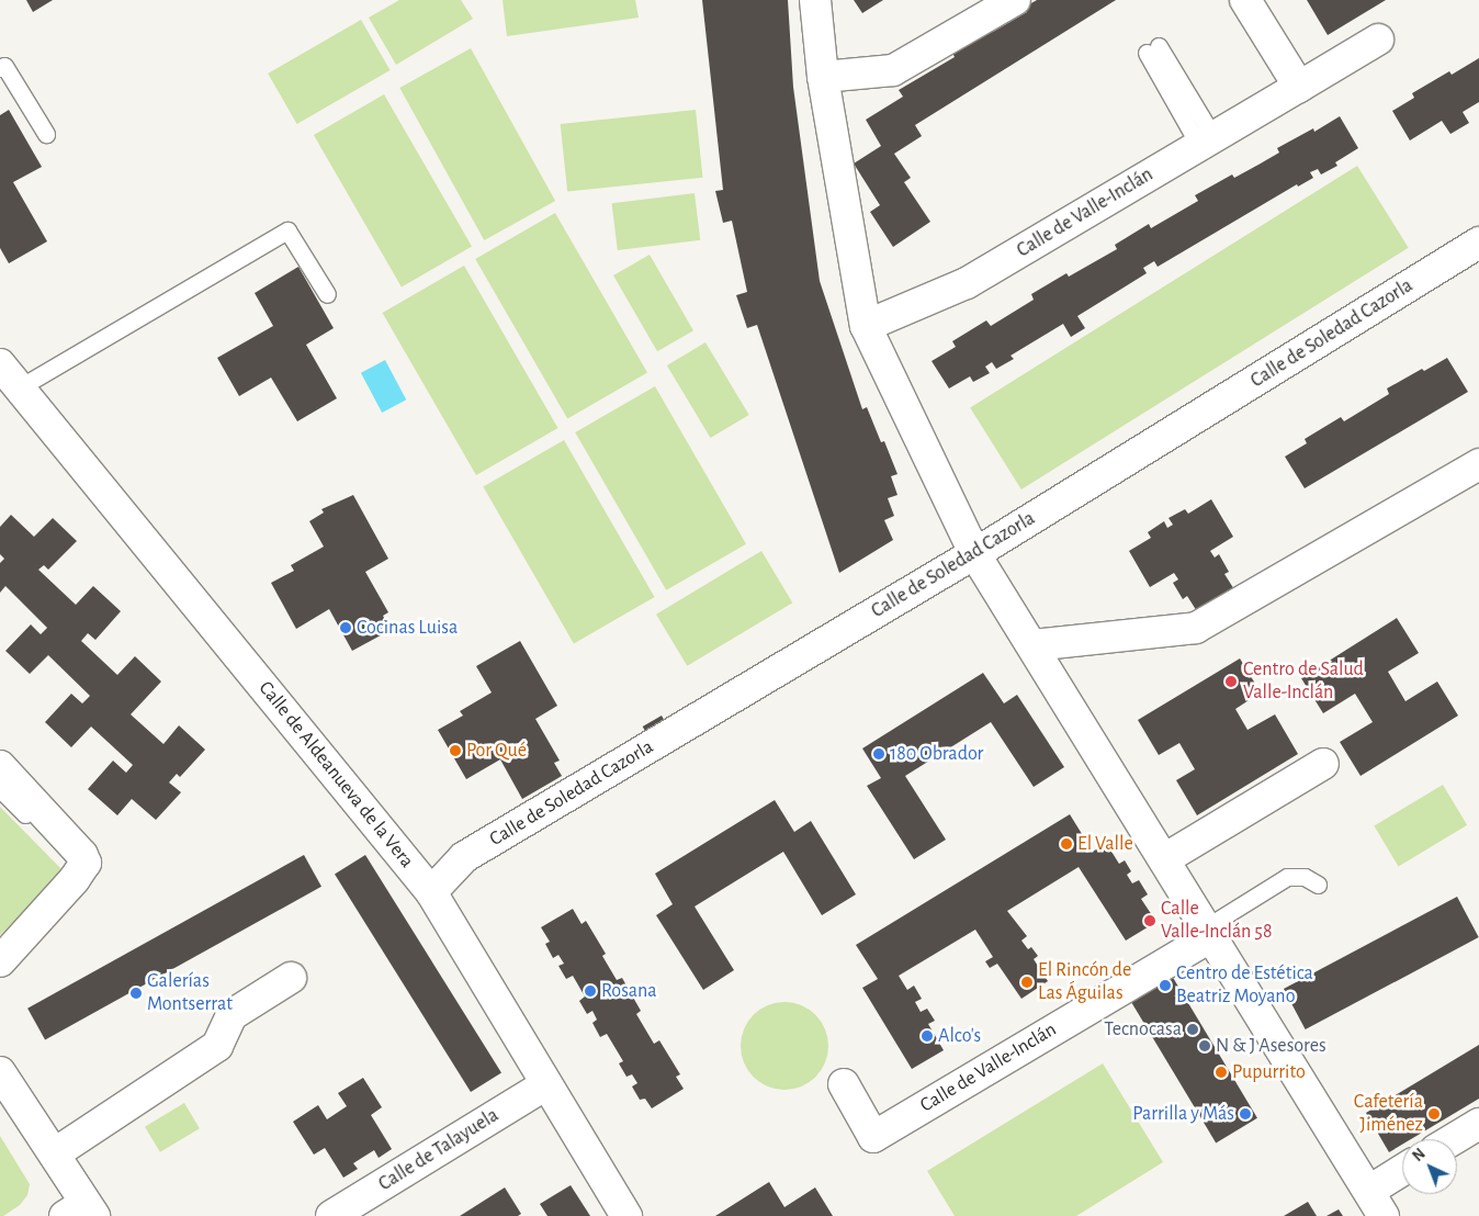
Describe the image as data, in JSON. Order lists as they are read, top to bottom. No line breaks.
{"streets":{"street":["Calle de Valle-Inclán","Calle de Soledad Cazorla","Calle de Aldeanueva de la Vera","Calle de Talayuela"]},"crossings":[["Calle de Soledad Cazorla","Calle de Aldeanueva de la Vera"],["Calle de Aldeanueva de la Vera","Calle de Talayuela"]],"places":["Cocinas Luisa","Centro de Salud Valle-Inclán","Por Qué","180 Obrador","El Valle","Calle Valle-Inclán 58","El Rincón de Las Águilas","Centro de Estética Beatriz Moyano","Rosana","Galerías Montserrat","Tecnocasa","Alco's","N & J Asesores","Pupurrito","Parrilla y Más","Cafetería Jiménez"],"north":"top left"}
